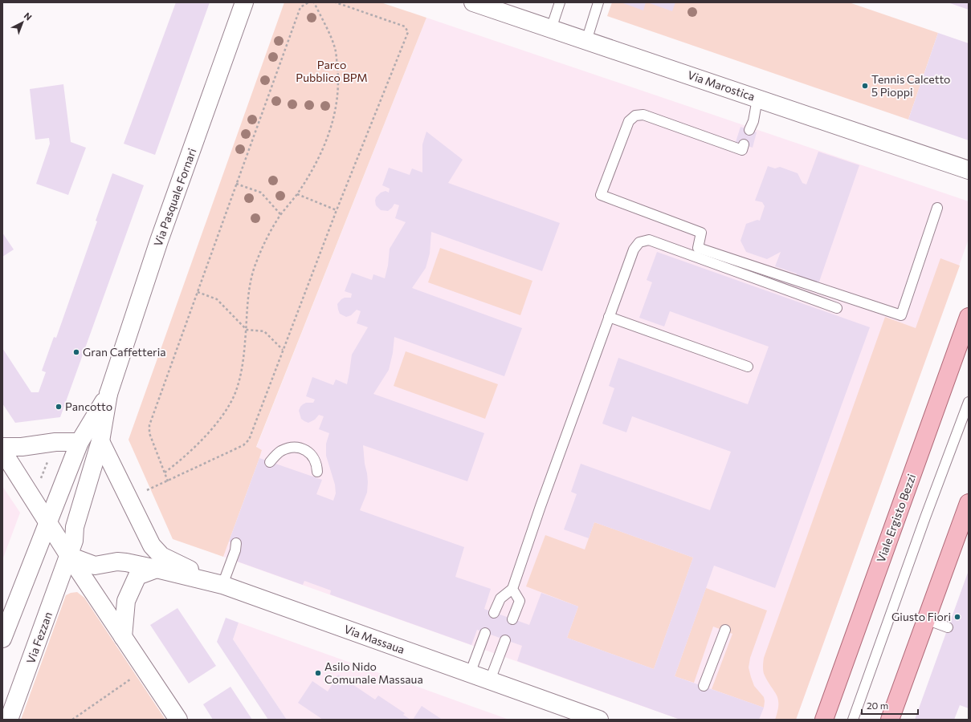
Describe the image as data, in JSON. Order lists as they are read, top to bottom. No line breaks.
{"streets":{"main road":["Viale Ergisto Bezzi"],"street":["Via Marostica","Via Pasquale Fornari","Via Fezzan","Via Massaua"]},"crossings":[["Via Pasquale Fornari","Via Fezzan"]],"parks":["Parco Pubblico BPM"],"places":["Tennis Calcetto 5 Pioppi","Gran Caffetteria","Pancotto","Giusto Fiori","Asilo Nido Comunale Massaua"],"scale_bar":"20 m","north":"top right"}
